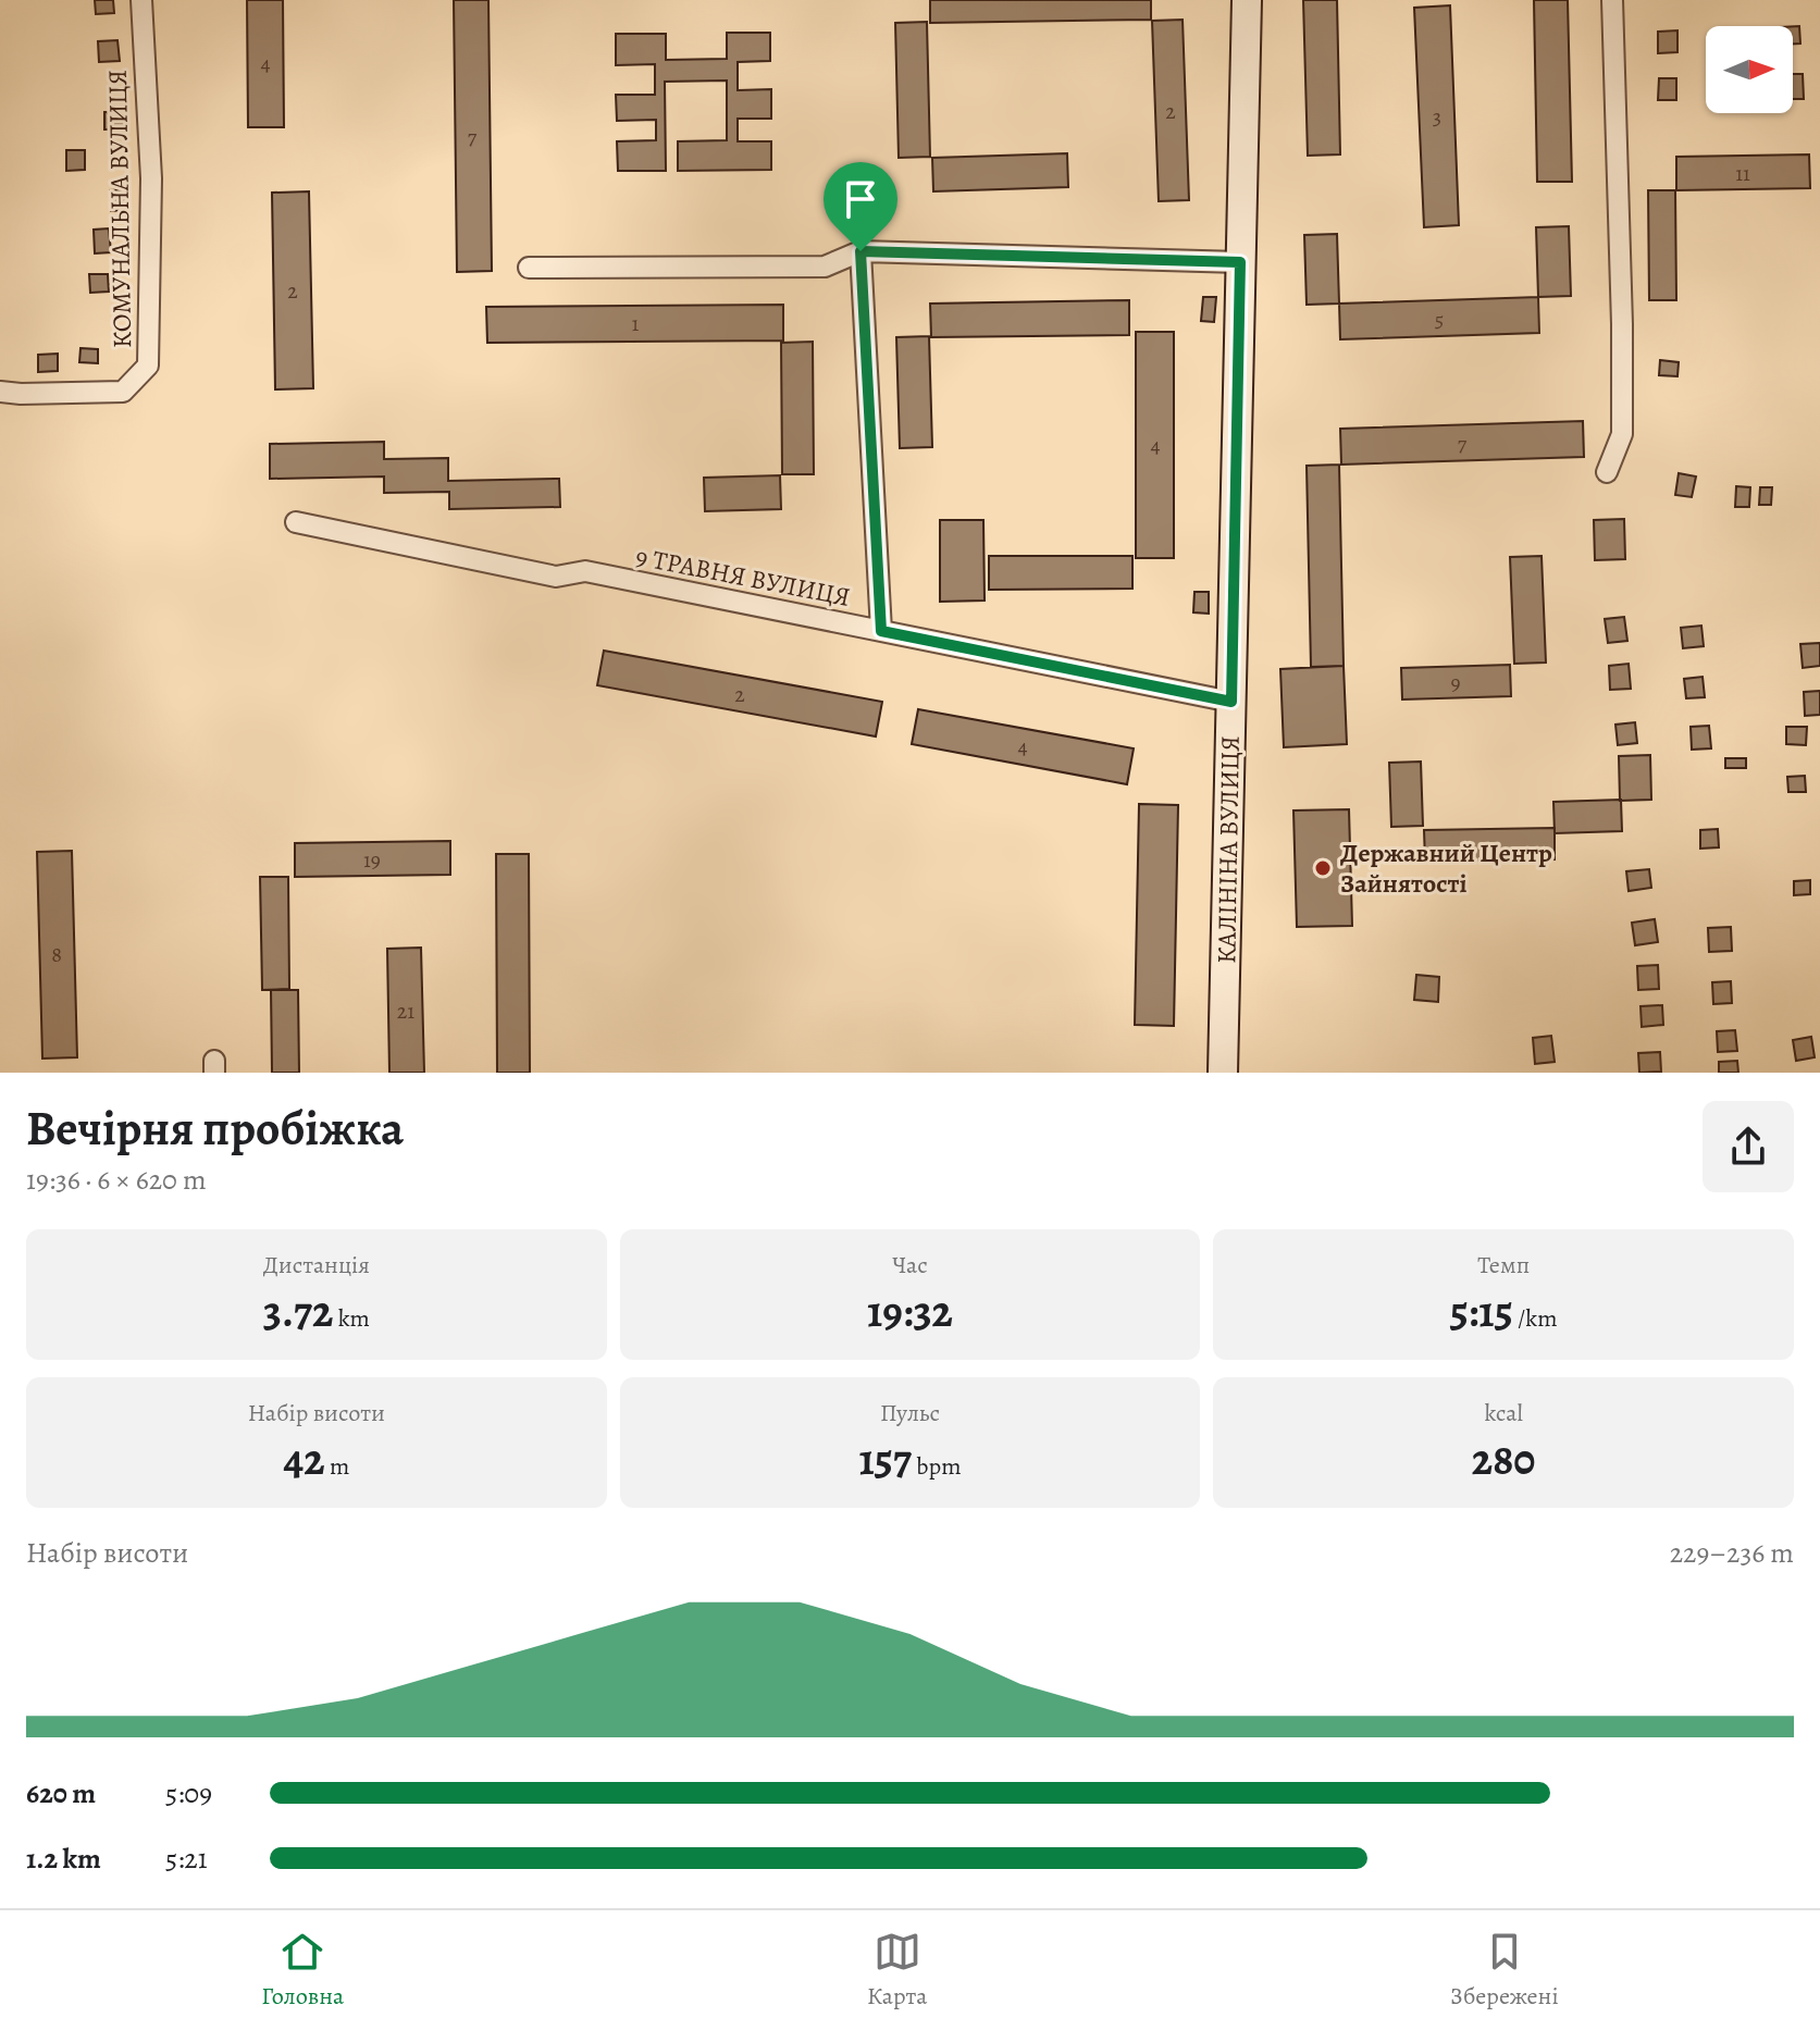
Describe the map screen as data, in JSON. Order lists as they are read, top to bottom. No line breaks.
{"streets":{"street":["КОМУНАЛЬНА ВУЛИЦЯ","9 ТРАВНЯ ВУЛИЦЯ","КАЛІНІНА ВУЛИЦЯ"]},"crossings":[["9 ТРАВНЯ ВУЛИЦЯ","КАЛІНІНА ВУЛИЦЯ"]],"places":["Державний Центр Зайнятості"],"house_numbers":["4","2","3","7","11","2","5","1","7","4","9","2","4","19","8","21"],"north":"right","page":{"heading":["Вечірня пробіжка","19:36 · 6 × 620 m"],"stats":[["Дистанція","3.72 km"],["Час","19:32"],["Темп","5:15 /km"],["Набір висоти","42 m"],["Пульс","157 bpm"],["kcal","280"]],"chart":["Набір висоти","229–236 m"],"list":[{"name":"620 m","note":"5:09"},{"name":"1.2 km","note":"5:21"}],"tabs":["Головна","Карта","Збережені"]}}
